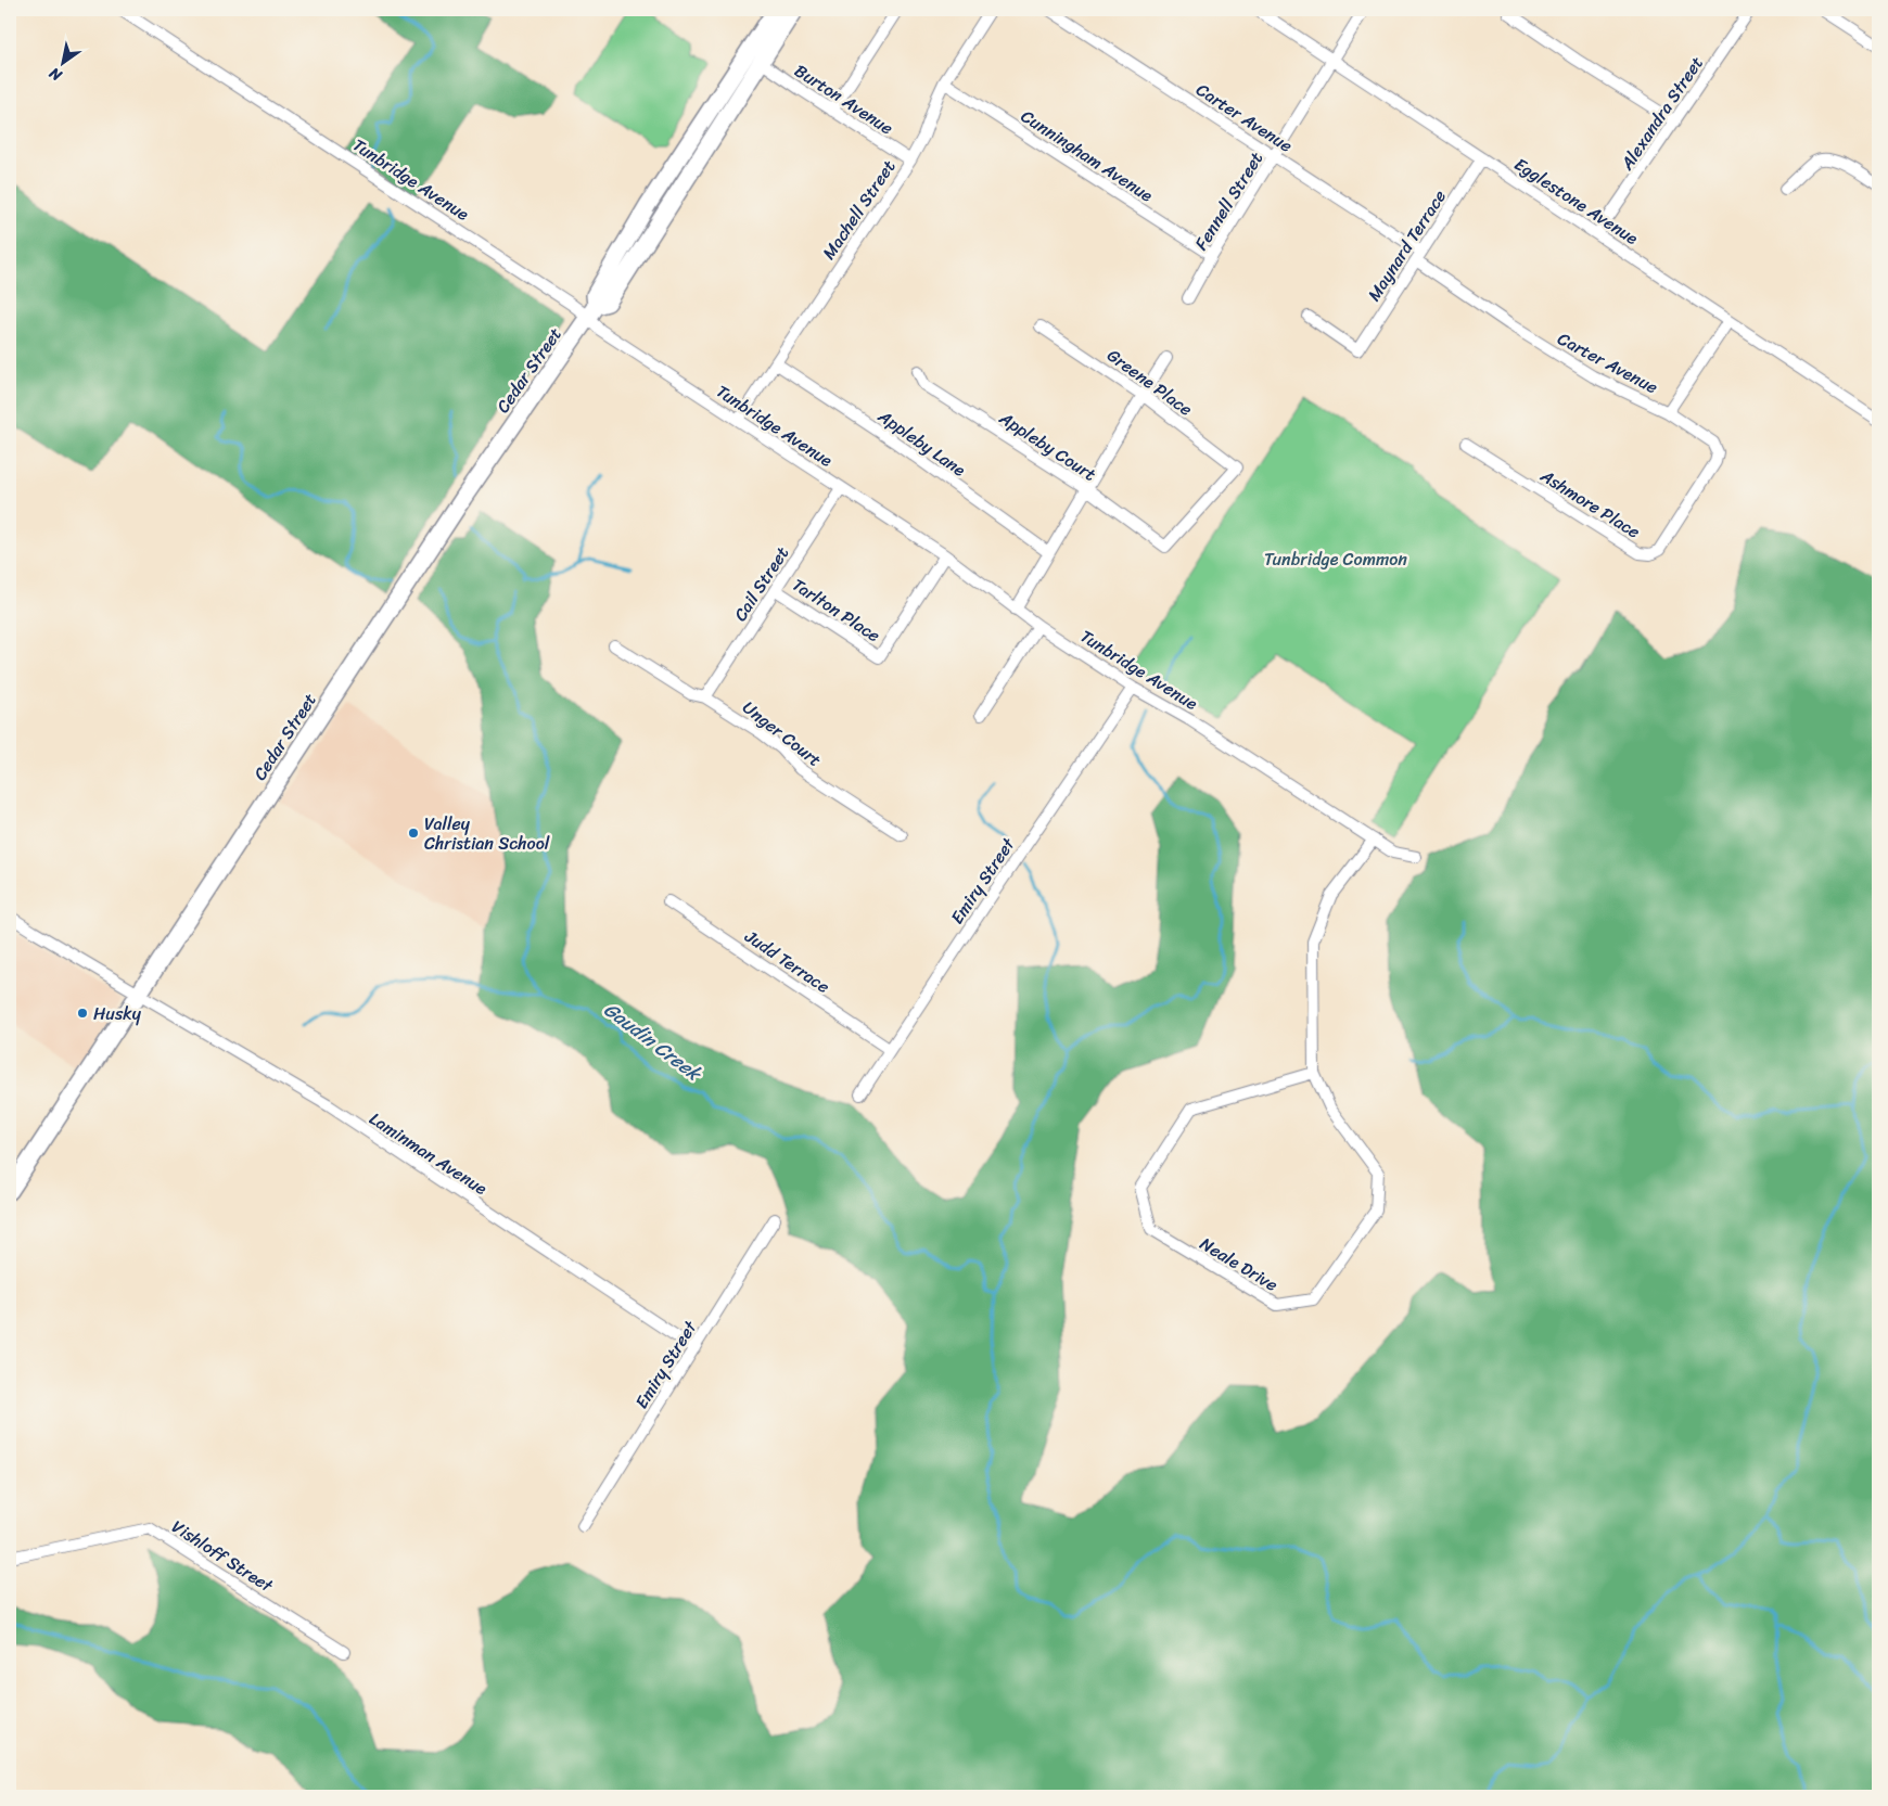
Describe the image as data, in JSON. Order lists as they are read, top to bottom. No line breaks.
{"streets":{"main road":["Cedar Street"],"street":["Burton Avenue","Alexandra Street","Carter Avenue","Cunningham Avenue","Tunbridge Avenue","Fennell Street","Egglestone Avenue","Machell Street","Maynard Terrace","Greene Place","Appleby Lane","Appleby Court","Ashmore Place","Cail Street","Tarlton Place","Unger Court","Emiry Street","Judd Terrace","Laminman Avenue","Neale Drive","Vishloff Street"]},"crossings":[["Burton Avenue","Machell Street"],["Burton Avenue","Cedar Street"],["Alexandra Street","Egglestone Avenue"],["Carter Avenue","Fennell Street"],["Carter Avenue","Egglestone Avenue"],["Carter Avenue","Maynard Terrace"],["Carter Avenue","Ashmore Place"],["Cunningham Avenue","Fennell Street"],["Cunningham Avenue","Machell Street"],["Tunbridge Avenue","Machell Street"],["Tunbridge Avenue","Cedar Street"],["Tunbridge Avenue","Cail Street"],["Tunbridge Avenue","Tarlton Place"],["Tunbridge Avenue","Emiry Street"],["Tunbridge Avenue","Neale Drive"],["Fennell Street","Egglestone Avenue"],["Egglestone Avenue","Maynard Terrace"],["Machell Street","Appleby Lane"],["Cedar Street","Laminman Avenue"],["Greene Place","Appleby Court"],["Cail Street","Tarlton Place"],["Cail Street","Unger Court"],["Emiry Street","Judd Terrace"],["Emiry Street","Laminman Avenue"]],"water":["Gaudin Creek"],"parks":["Tunbridge Common"],"places":["Valley Christian School","Husky"],"north":"bottom left"}
